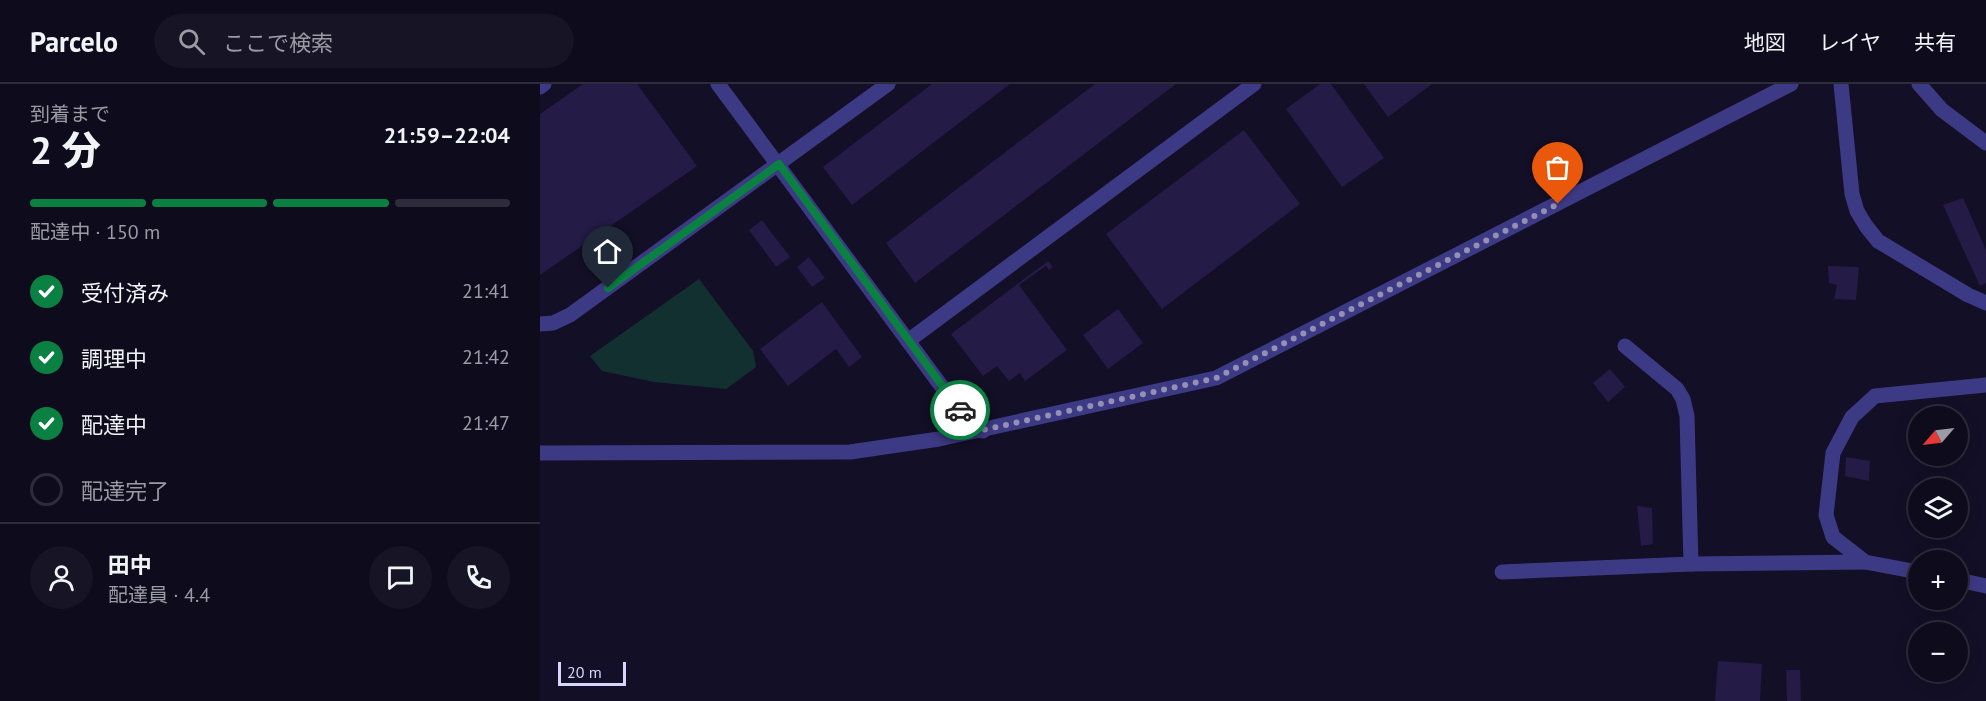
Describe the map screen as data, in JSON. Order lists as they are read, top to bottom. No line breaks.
{"scale_bar":"20 m","north":"bottom left","page":{"header":"Parcelo","search":"ここで検索","nav":["地図","レイヤ","共有"],"heading":["2 分","到着まで","21:59–22:04"],"panel":["田中","配達員 · 4.4"],"bar":"配達中 · 150 m","list":[["受付済み","21:41"],["調理中","21:42"],["配達中","21:47"],"配達完了"],"map_buttons":["+","−"],"scale":"20 m"}}
